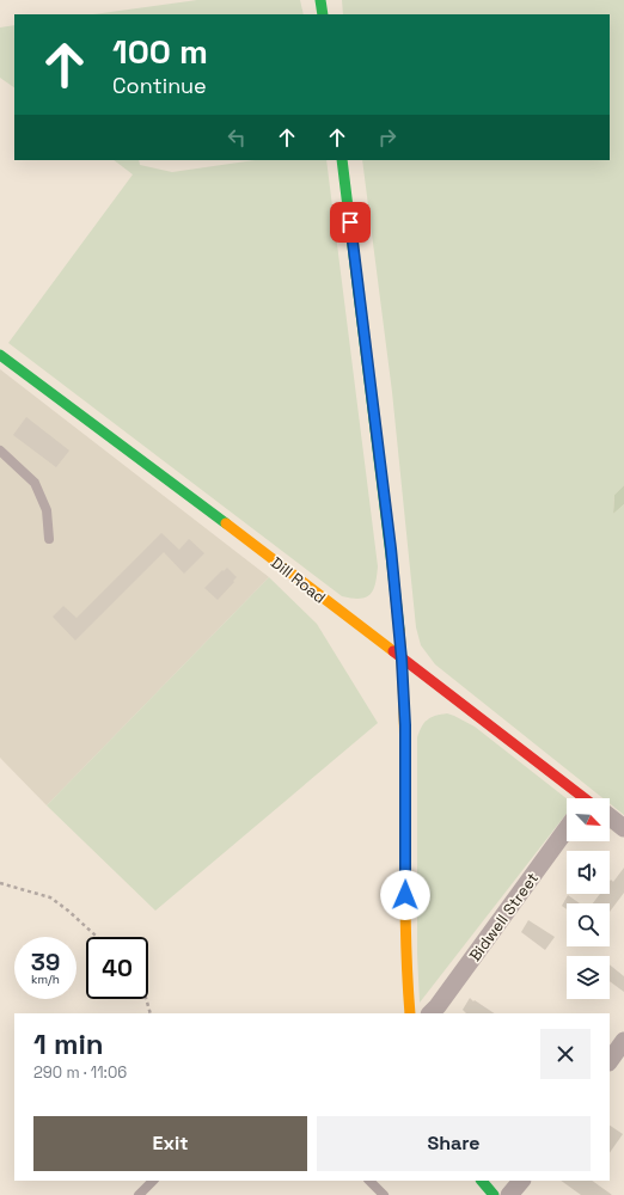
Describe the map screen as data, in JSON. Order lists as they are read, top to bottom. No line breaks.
{"streets":{"street":["Dill Road","Bidwell Street"]},"north":"bottom right","page":{"turn":["100 m","Continue"],"speed":"39 km/h","limit":"40","heading":["1 min","290 m · 11:06"],"buttons":["Exit","Share"]}}
